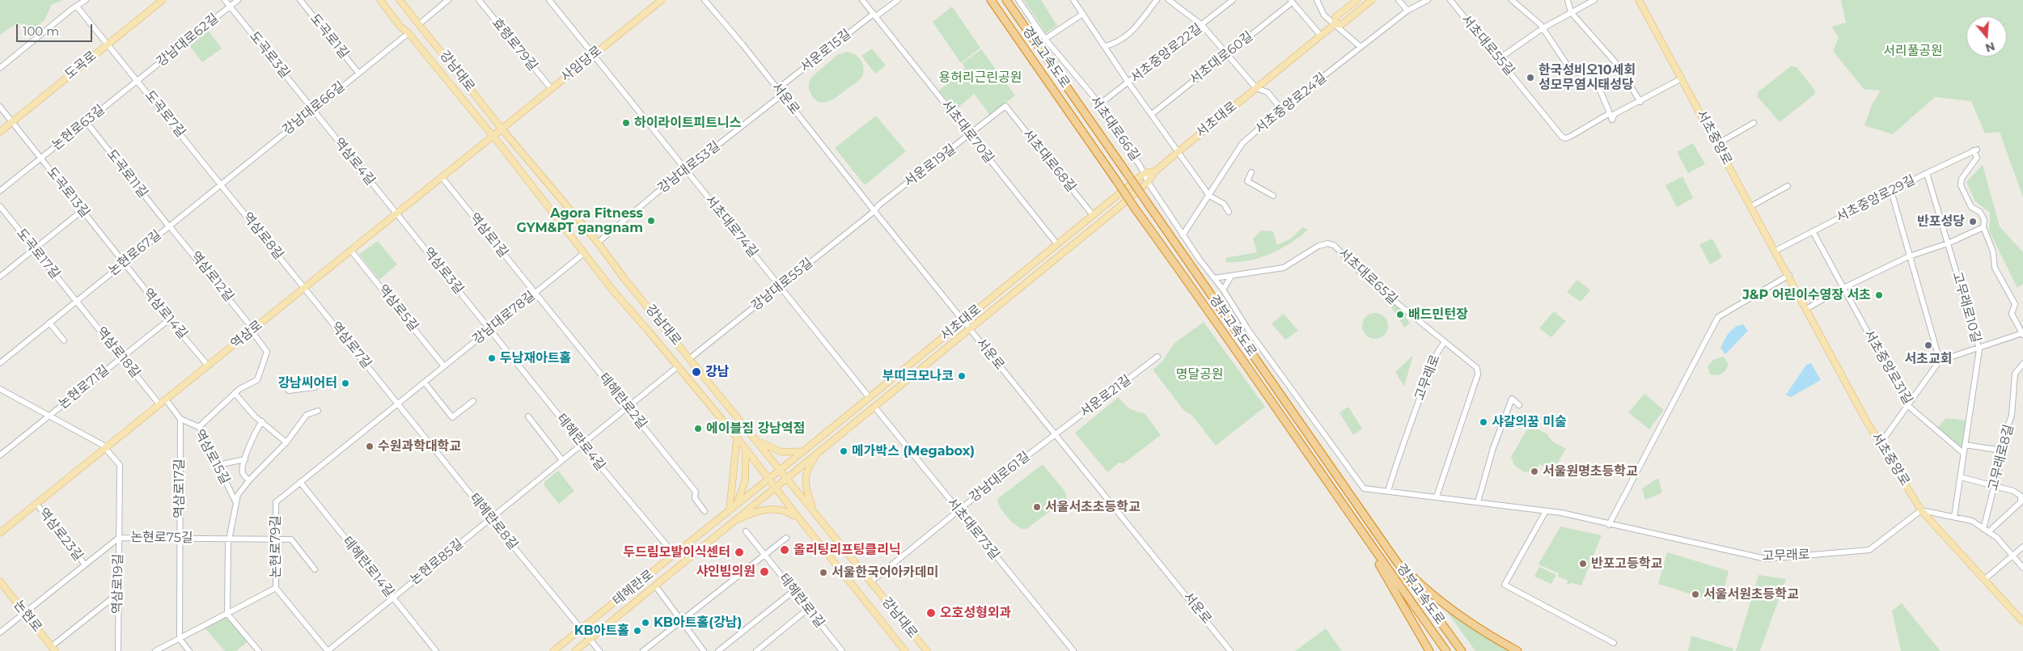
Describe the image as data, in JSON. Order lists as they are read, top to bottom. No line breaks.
{"streets":{"highway":["경부고속도로"],"main road":["사임당로","도곡로","강남대로","서초대로","서초중앙로","역삼로","테헤란로","논현로"],"street":["도곡로1길","강남대로62길","효령로79길","서초대로55길","서운로15길","서초중앙로22길","도곡로3길","서초대로60길","서운로","서초중앙로24길","강남대로66길","도곡로7길","논현로63길","서초대로66길","서초대로70길","서초대로68길","역삼로4길","서운로19길","강남대로53길","도곡로11길","도곡로13길","서초중앙로29길","서초대로74길","역삼로1길","역삼로8길","논현로67길","도곡로17길","역삼로3길","역삼로12길","서초대로65길","강남대로55길","고무래로10길","역삼로5길","역삼로14길","강남대로78길","역삼로7길","역삼로18길","서초중앙로31길","고무래로","논현로71길","서운로21길","테헤란로2길","테헤란로4길","역삼로15길","고무래로8길","강남대로61길","역삼로17길","테헤란로8길","서초대로73길","역삼로23길","논현로75길","논현로79길","논현로85길","테헤란로14길","역삼로19길","테헤란로1길"]},"crossings":[["도곡로1길","강남대로66길"],["강남대로62길","도곡로3길"],["강남대로62길","도곡로7길"],["강남대로62길","논현로63길"],["효령로79길","사임당로"],["서운로15길","서운로"],["서운로15길","서초대로70길"],["서초중앙로22길","서초대로66길"],["도곡로3길","강남대로66길"],["도곡로3길","역삼로4길"],["서초대로60길","서초대로"],["사임당로","강남대로"],["사임당로","서초대로74길"],["사임당로","역삼로"],["도곡로","도곡로7길"],["도곡로","도곡로13길"],["강남대로","강남대로66길"],["강남대로","서초대로"],["강남대로","강남대로53길"],["강남대로","강남대로55길"],["강남대로","강남대로78길"],["강남대로","역삼로"],["강남대로","강남대로61길"],["강남대로","논현로85길"],["강남대로","테헤란로"],["서운로","서초대로"],["서운로","서운로19길"],["서운로","강남대로53길"],["서운로","강남대로55길"],["서운로","서운로21길"],["서운로","강남대로61길"],["강남대로66길","도곡로7길"],["강남대로66길","역삼로4길"],["강남대로66길","역삼로8길"],["강남대로66길","논현로67길"],["도곡로7길","논현로63길"],["도곡로7길","역삼로8길"],["도곡로7길","논현로67길"],["서초대로","서초대로66길"],["서초대로","서초대로70길"],["서초대로","서초대로68길"],["서초대로","서초대로74길"],["서초대로","서초대로73길"],["서초대로","테헤란로"],["논현로63길","도곡로11길"],["논현로63길","도곡로13길"],["서초대로70길","서운로19길"],["서초중앙로","서초중앙로29길"],["서초중앙로","고무래로"],["서초대로68길","서운로19길"],["역삼로4길","역삼로3길"],["역삼로4길","역삼로"],["서운로19길","강남대로55길"],["강남대로53길","서초대로74길"],["도곡로11길","논현로67길"],["도곡로11길","역삼로12길"],["도곡로13길","논현로67길"],["도곡로13길","역삼로14길"],["서초중앙로29길","고무래로10길"],["서초중앙로29길","서초중앙로31길"],["서초대로74길","강남대로55길"],["역삼로1길","강남대로78길"],["역삼로1길","역삼로"],["역삼로1길","테헤란로2길"],["역삼로8길","논현로67길"],["역삼로8길","역삼로"],["역삼로8길","역삼로7길"],["논현로67길","도곡로17길"],["논현로67길","역삼로12길"],["논현로67길","역삼로14길"],["논현로67길","역삼로18길"],["도곡로17길","역삼로18길"],["역삼로3길","강남대로78길"],["역삼로3길","역삼로"],["역삼로3길","테헤란로4길"],["역삼로12길","역삼로"],["서초대로65길","고무래로"],["고무래로10길","서초중앙로31길"],["역삼로5길","강남대로78길"],["역삼로5길","역삼로"],["역삼로14길","역삼로"],["역삼로14길","논현로71길"],["강남대로78길","역삼로7길"],["강남대로78길","테헤란로2길"],["강남대로78길","테헤란로4길"],["강남대로78길","테헤란로8길"],["강남대로78길","논현로79길"],["역삼로","역삼로7길"],["역삼로","역삼로18길"],["역삼로","역삼로23길"],["역삼로","역삼로19길"],["역삼로7길","테헤란로8길"],["역삼로7길","논현로79길"],["역삼로18길","논현로71길"],["서운로21길","강남대로61길"],["테헤란로2길","논현로85길"],["테헤란로4길","논현로85길"],["테헤란로4길","테헤란로"],["역삼로15길","역삼로17길"],["강남대로61길","서초대로73길"],["역삼로17길","논현로75길"],["역삼로17길","논현로79길"],["테헤란로8길","논현로79길"],["테헤란로8길","논현로85길"],["테헤란로8길","테헤란로"],["역삼로23길","논현로75길"],["논현로75길","논현로79길"],["논현로75길","역삼로19길"],["논현로75길","논현로"],["논현로79길","테헤란로14길"],["논현로85길","테헤란로14길"]],"parks":["서리풀공원","용허리근린공원","명달공원"],"places":["한국성비오10세회 성모무염시태성당","하이라이트피트니스","Agora Fitness GYM&PT gangnam","반포성당","J&P 어린이수영장 서초","배드민턴장","서초교회","두남재아트홀","강남","부띠크모나코","강남씨어터","샤갈의꿈 미술","에이블짐 강남역점","수원과학대학교","메가박스 (Megabox)","서울원명초등학교","서울서초초등학교","올리팅리프팅클리닉","두드림모발이식센터","반포고등학교","샤인빔의원","서울한국어아카데미","서울서원초등학교","오호성형외과","KB아트홀(강남)","KB아트홀"],"scale_bar":"100 m","north":"bottom"}
